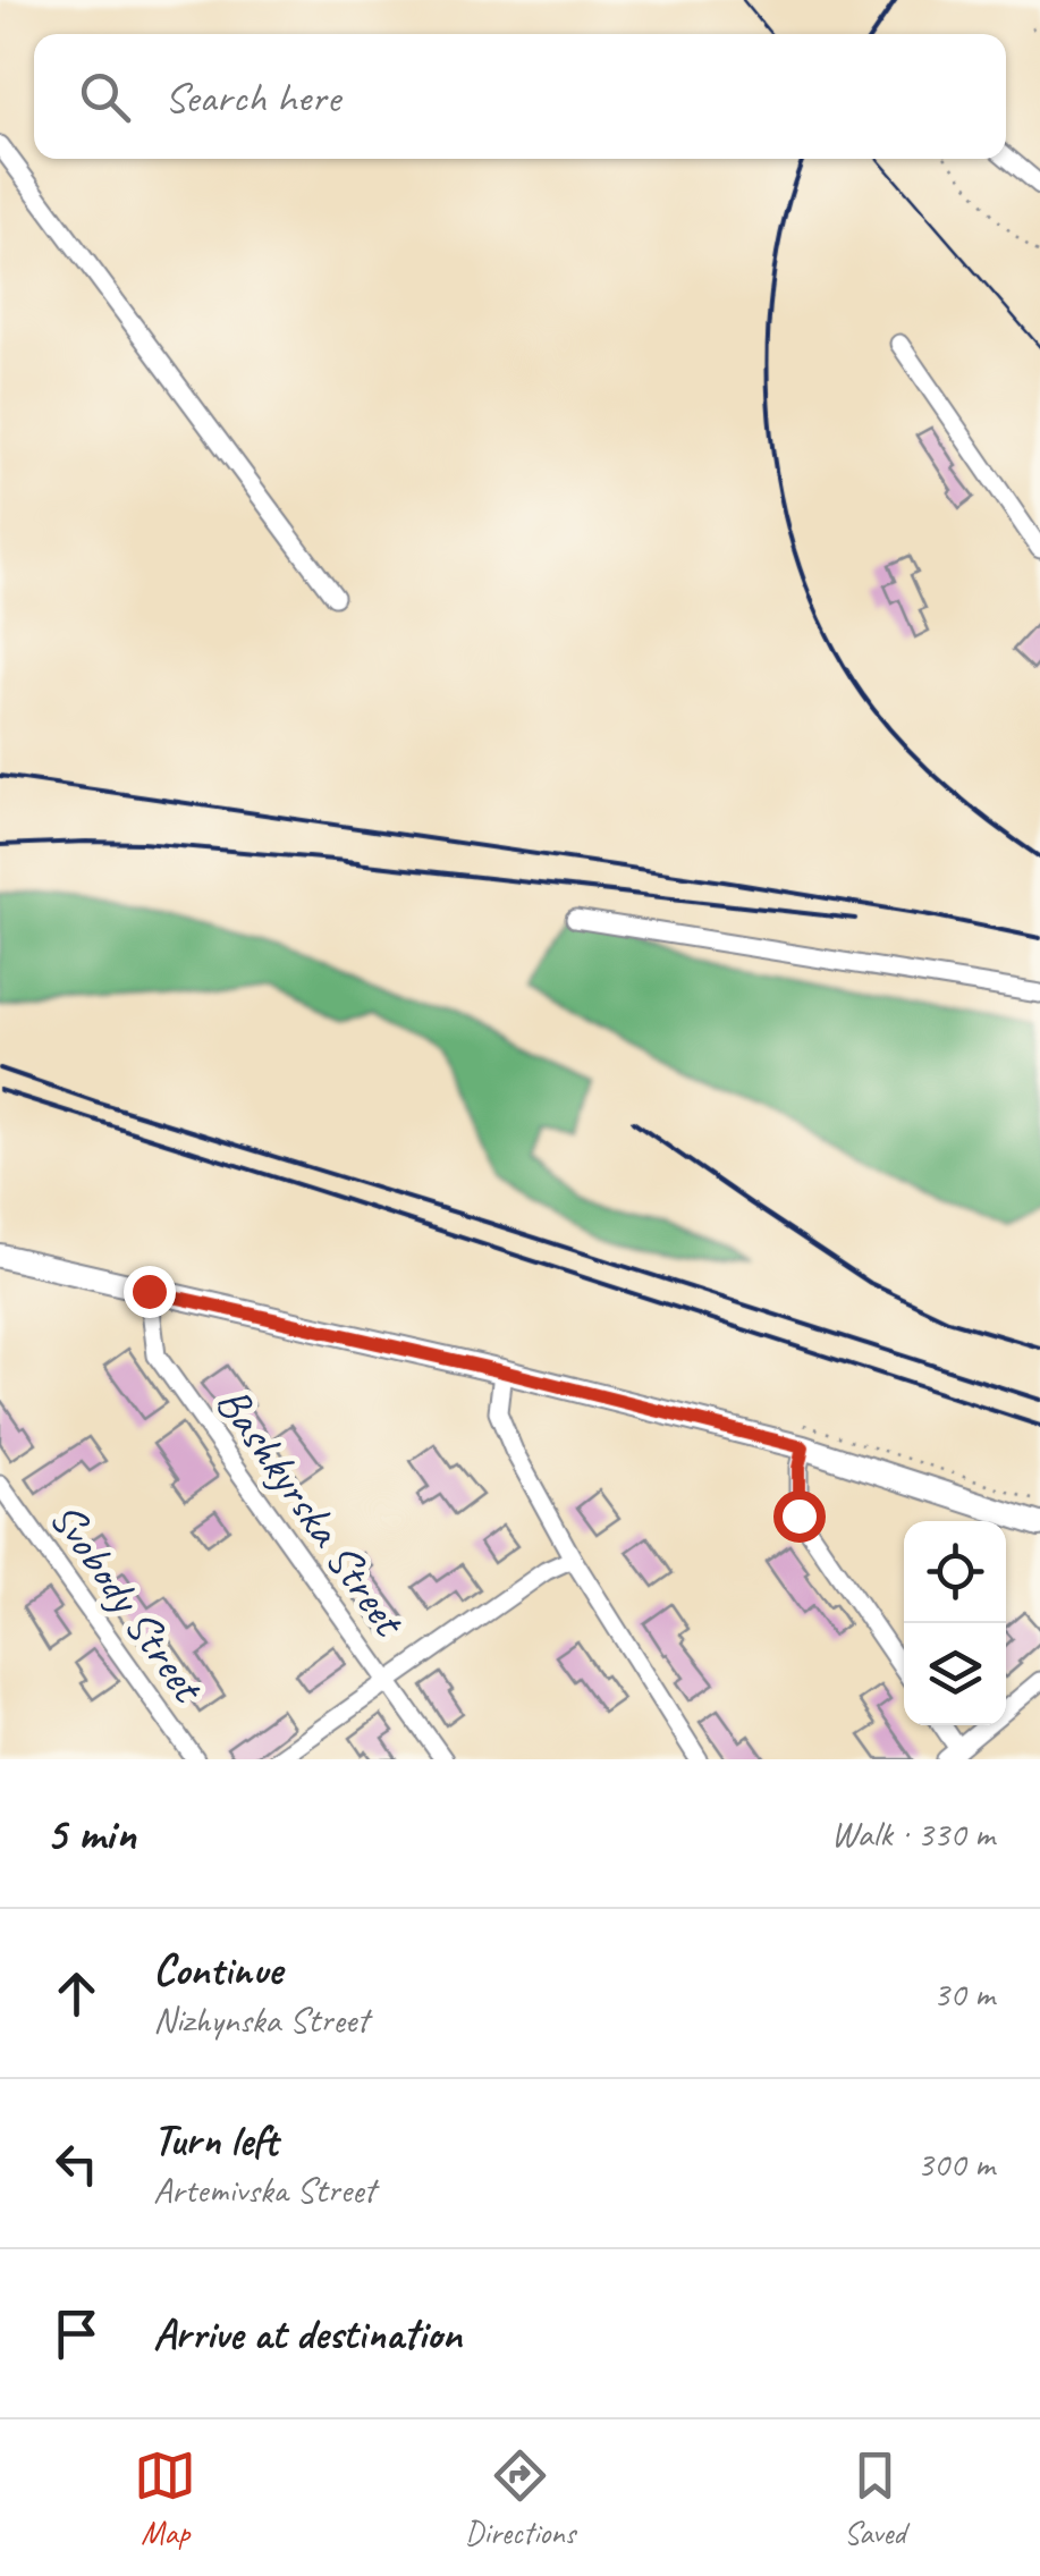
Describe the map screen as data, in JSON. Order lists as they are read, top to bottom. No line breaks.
{"streets":{"street":["Bashkyrska Street","Svobody Street"]},"page":{"search":"Search here","heading":["5 min","Walk · 330 m"],"list":[["Continue","Nizhynska Street","30 m"],["Turn left","Artemivska Street","300 m"],"Arrive at destination"],"nav":["Map","Directions","Saved"]}}
